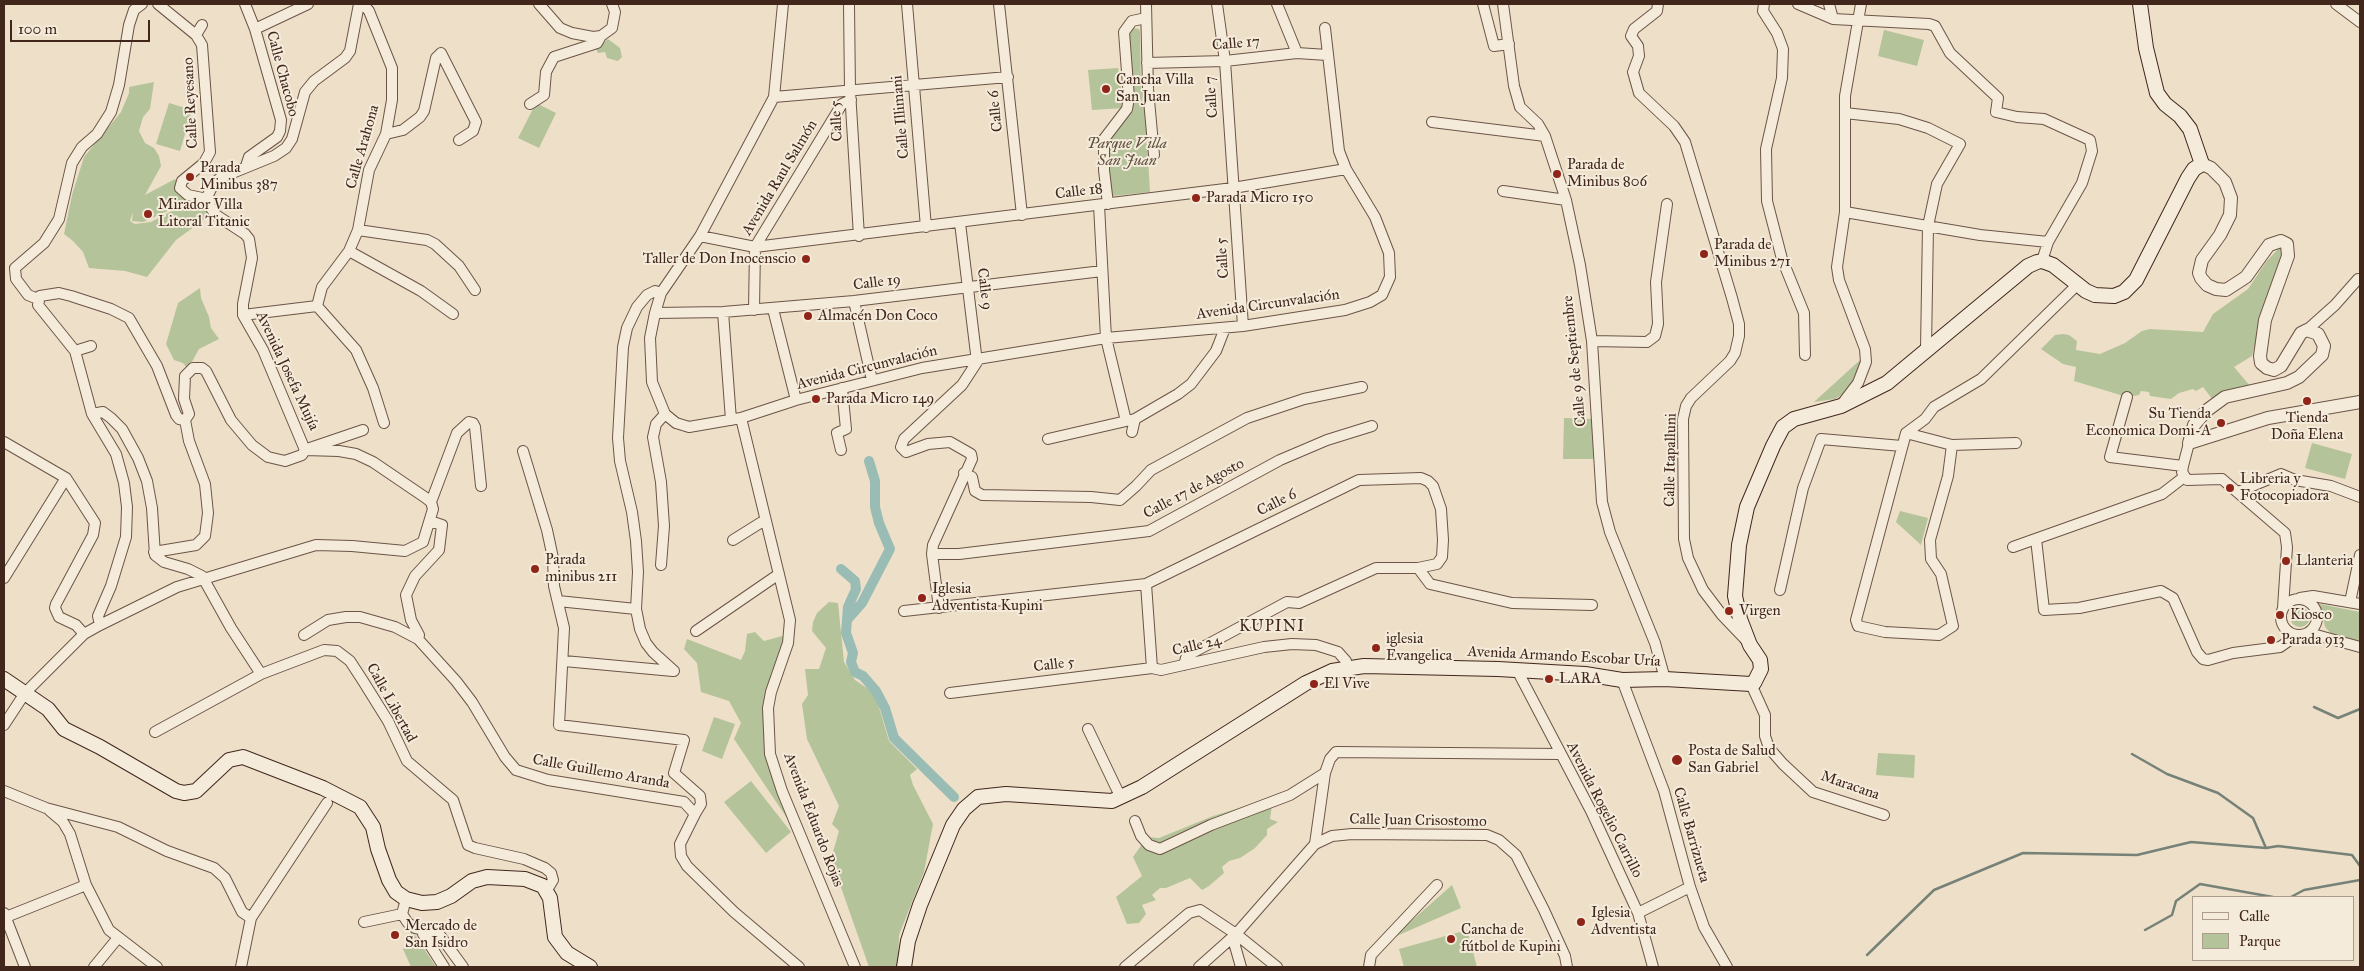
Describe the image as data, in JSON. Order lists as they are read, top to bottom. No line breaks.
{"streets":{"main road":["Avenida Armando Escobar Uría"],"street":["Calle 17","Calle Chacobo","Calle 7","Calle Reyesano","Calle 6","Calle Illimani","Calle 5","Calle Arahona","Avenida Raul Salmón","Calle 18","Calle 19","Calle 9","Avenida Circunvalación","Calle 9 de Septiembre","Avenida Josefa Mujía","Calle Itapalluni","Calle 17 de Agosto","Calle 24","Calle Libertad","Calle Guillemo Aranda","Maracana","Avenida Rogelio Carrillo","Avenida Eduardo Rojas","Calle Juan Crisostomo","Calle Barrizueta"]},"crossings":[["Calle 17","Calle 7"],["Calle 7","Calle 5"],["Calle 7","Calle 18"],["Calle Reyesano","Avenida Josefa Mujía"],["Calle 6","Calle 18"],["Calle Illimani","Calle 18"],["Calle 5","Avenida Raul Salmón"],["Calle 5","Calle 18"],["Calle 5","Avenida Circunvalación"],["Calle 5","Calle 24"],["Avenida Raul Salmón","Calle 18"],["Avenida Raul Salmón","Calle 19"],["Calle 18","Calle 9"],["Calle 18","Avenida Circunvalación"],["Calle 19","Calle 9"],["Calle 19","Avenida Eduardo Rojas"],["Calle 9","Avenida Circunvalación"],["Avenida Circunvalación","Avenida Eduardo Rojas"],["Calle 9 de Septiembre","Avenida Armando Escobar Uría"],["Calle 24","Avenida Armando Escobar Uría"],["Avenida Armando Escobar Uría","Maracana"],["Avenida Armando Escobar Uría","Avenida Rogelio Carrillo"],["Avenida Armando Escobar Uría","Calle Barrizueta"]],"districts":["KUPINI"],"parks":["Parque Villa San Juan"],"places":["Cancha Villa San Juan","Parada de Minibus 806","Parada Minibus 387","Parada Micro 150","Mirador Villa Litoral Titanic","Parada de Minibus 271","Taller de Don Inocenscio","Almacén Don Coco","Parada Micro 149","Tienda Doña Elena","Su Tienda Economica Domi-A","Libreria y Fotocopiadora","Llanteria","Parada minibus 211","Iglesia Adventista Kupini","Virgen","Kiosco","Parada 913","iglesia Evangelica","LARA","El Vive","Posta de Salud San Gabriel","Iglesia Adventista","Mercado de San Isidro","Cancha de fútbol de Kupini"],"legend":["Calle","Parque"],"scale_bar":"100 m"}
